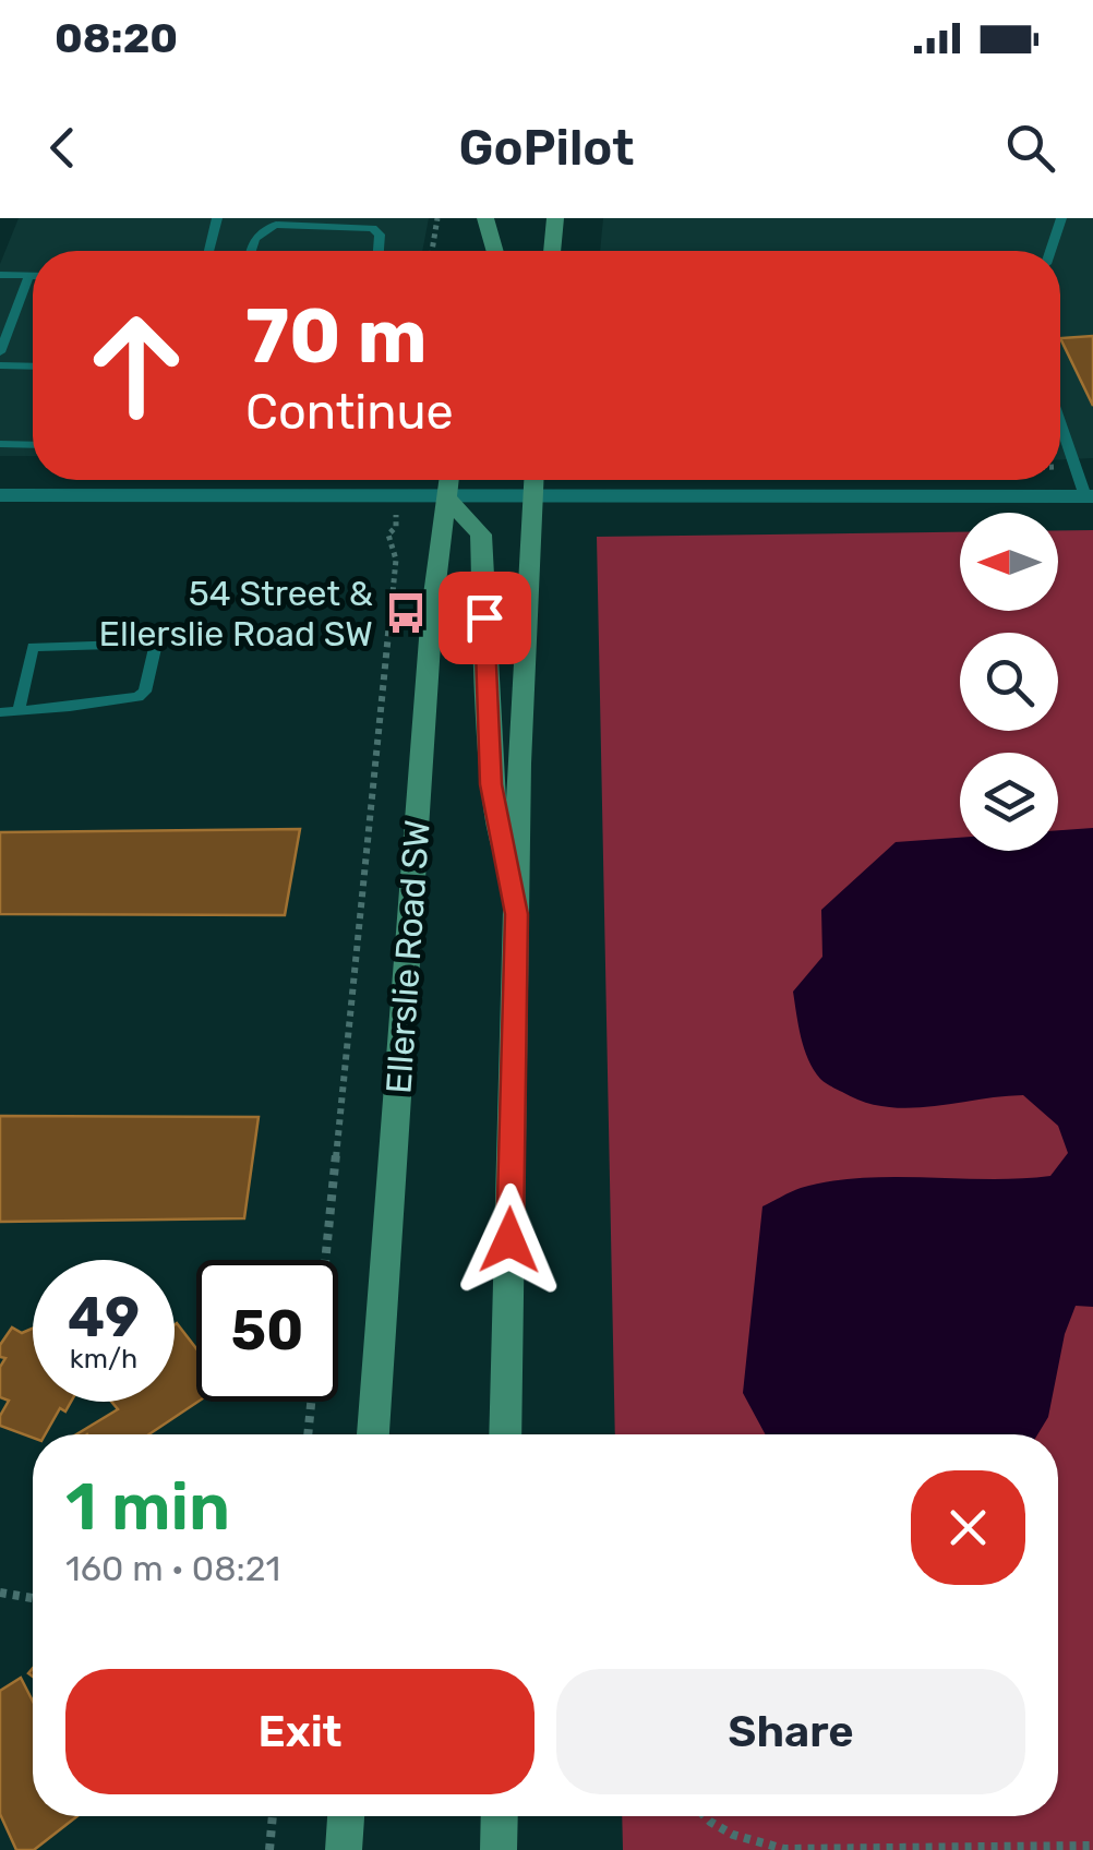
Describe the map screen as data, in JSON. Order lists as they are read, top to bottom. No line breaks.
{"streets":{"main road":["Ellerslie Road SW"]},"places":{"bus stop":["54 Street & Ellerslie Road SW"]},"north":"left","page":{"status":"08:20","header":"GoPilot","turn":["70 m","Continue"],"speed":"49 km/h","limit":"50","heading":["1 min","160 m · 08:21"],"buttons":["Exit","Share"]}}
